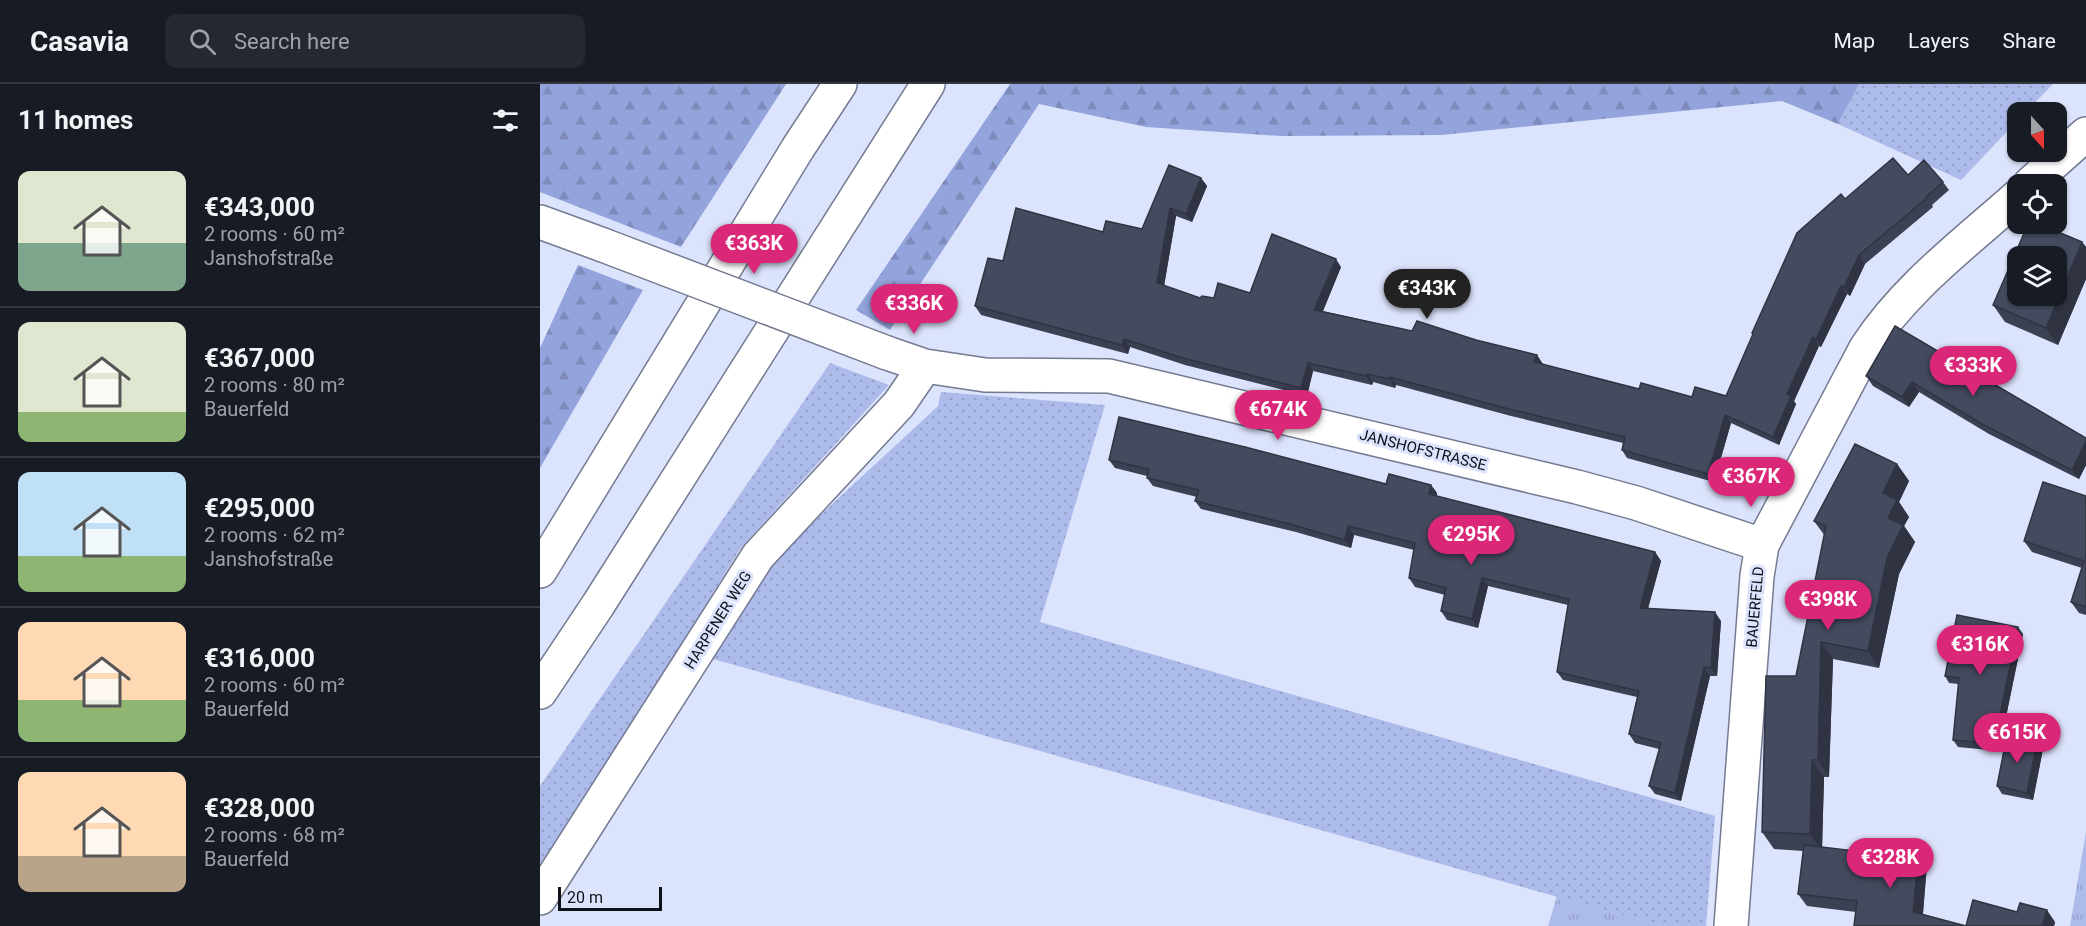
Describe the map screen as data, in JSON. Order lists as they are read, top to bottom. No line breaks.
{"streets":{"main road":["JANSHOFSTRASSE","BAUERFELD","HARPENER WEG"]},"crossings":[["JANSHOFSTRASSE","BAUERFELD"],["JANSHOFSTRASSE","HARPENER WEG"]],"scale_bar":"20 m","north":"bottom","page":{"header":"Casavia","search":"Search here","nav":["Map","Layers","Share"],"heading":"11 homes","list":[{"name":"€343,000","note":"2 rooms · 60 m² · Janshofstraße"},{"name":"€367,000","note":"2 rooms · 80 m² · Bauerfeld"},{"name":"€295,000","note":"2 rooms · 62 m² · Janshofstraße"},{"name":"€316,000","note":"2 rooms · 60 m² · Bauerfeld"},{"name":"€328,000","note":"2 rooms · 68 m² · Bauerfeld"}],"price":["€363K","€343K","€336K","€333K","€674K","€367K","€295K","€398K","€316K","€615K","€328K"],"scale":"20 m"}}
